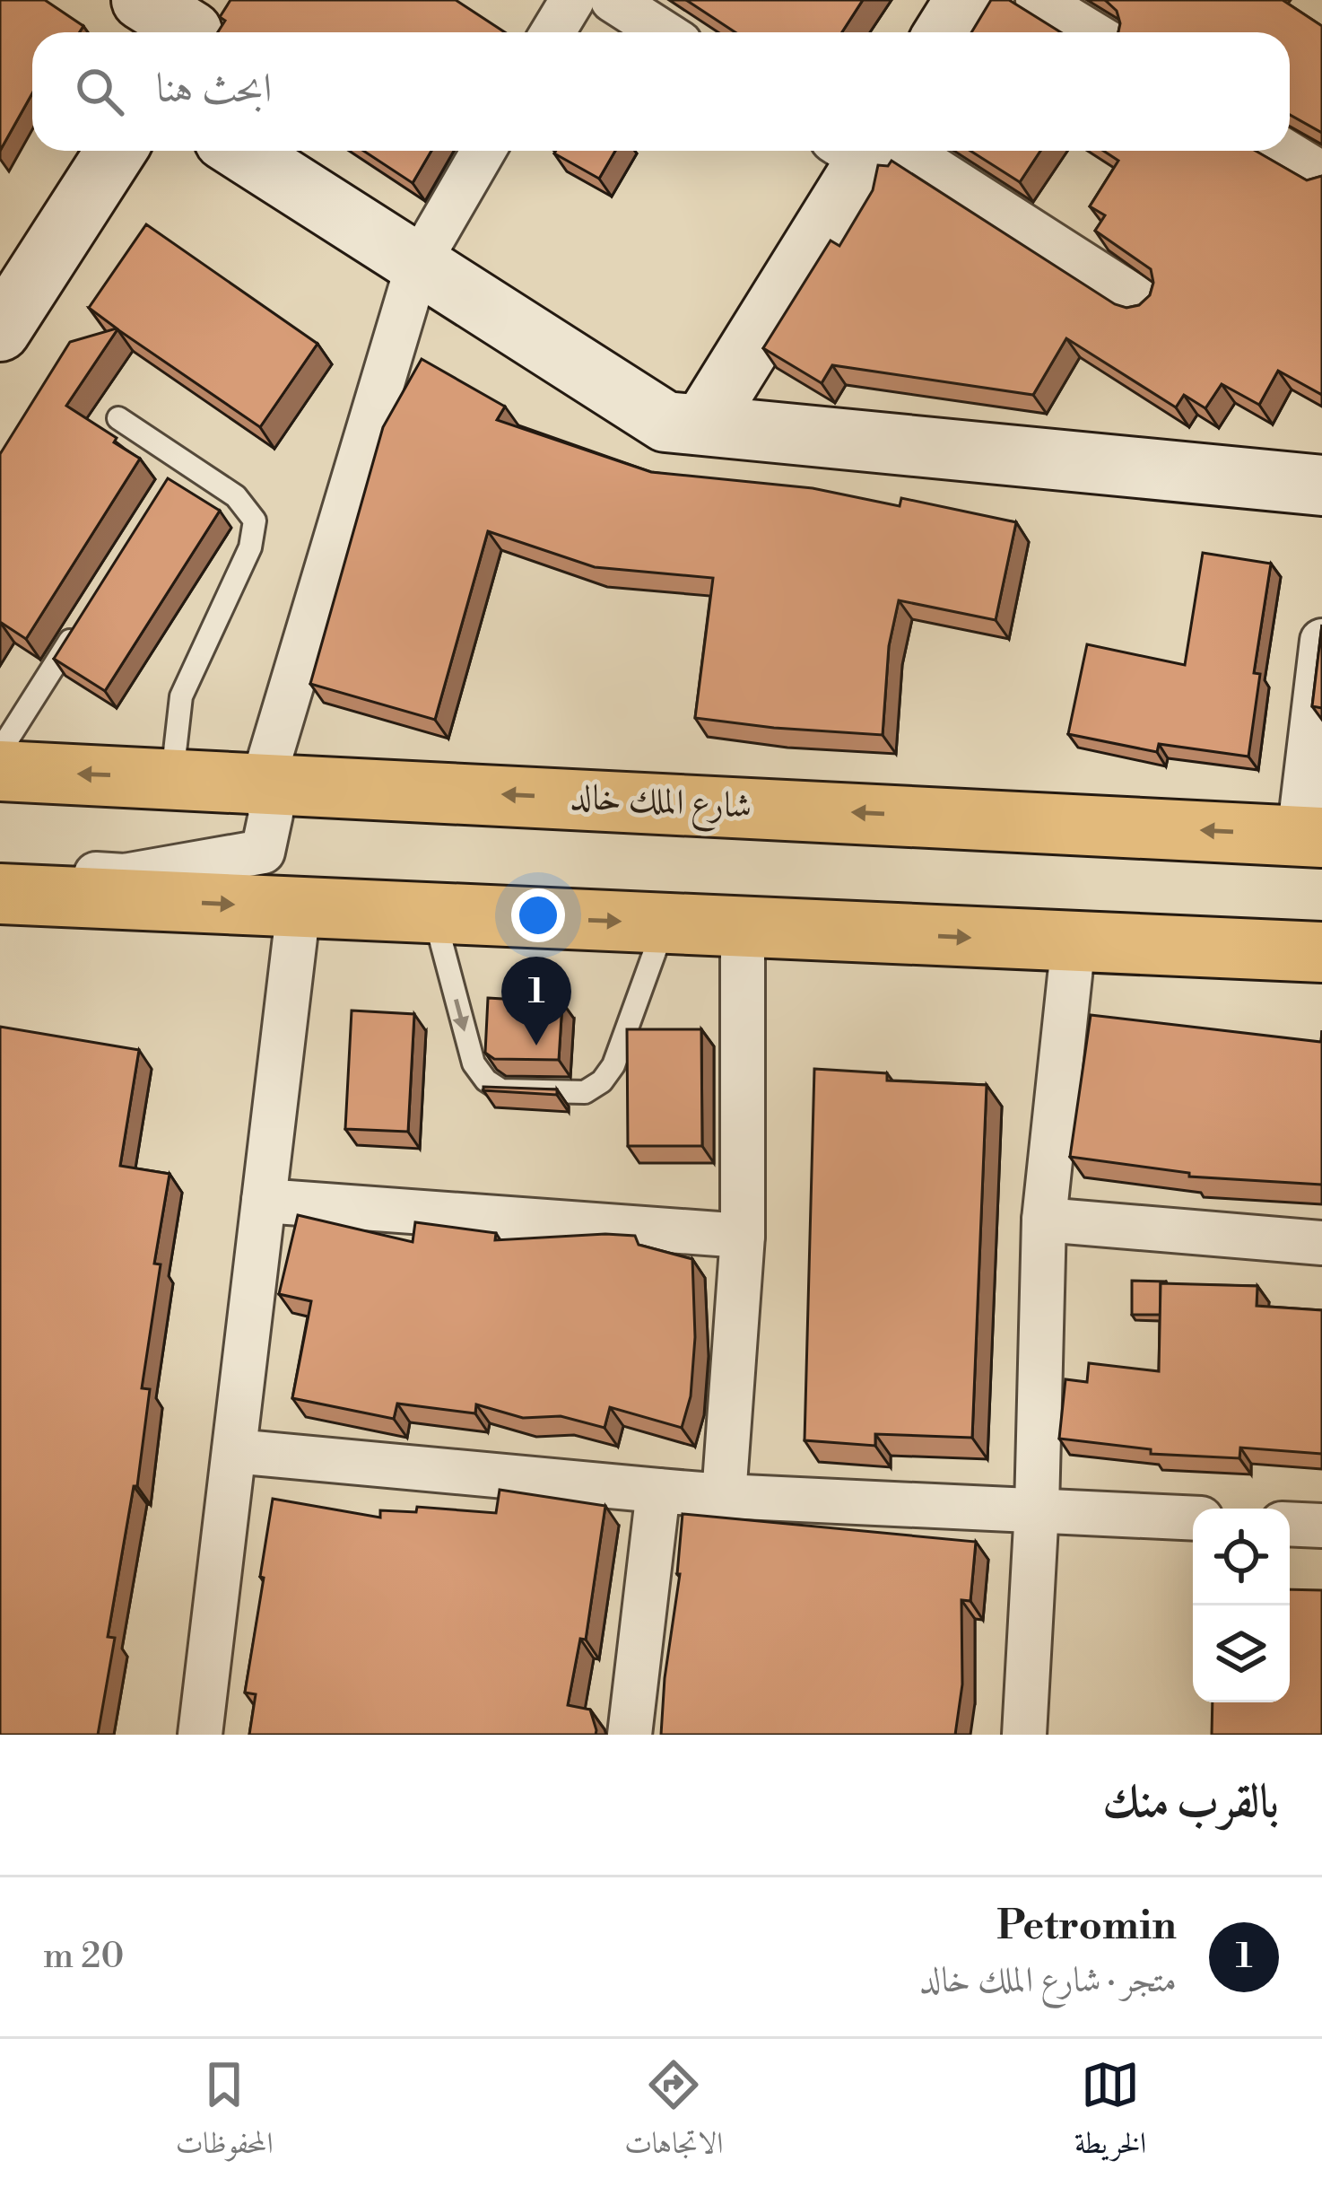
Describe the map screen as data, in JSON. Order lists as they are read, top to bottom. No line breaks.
{"streets":{"main road":["شارع الملك خالد"]},"page":{"search":"ابحث هنا","pins":"1","heading":"بالقرب منك","list":[{"mark":"1","name":"Petromin","note":"متجر · شارع الملك خالد","value":"20 m"}],"nav":["الخريطة","الاتجاهات","المحفوظات"]}}
